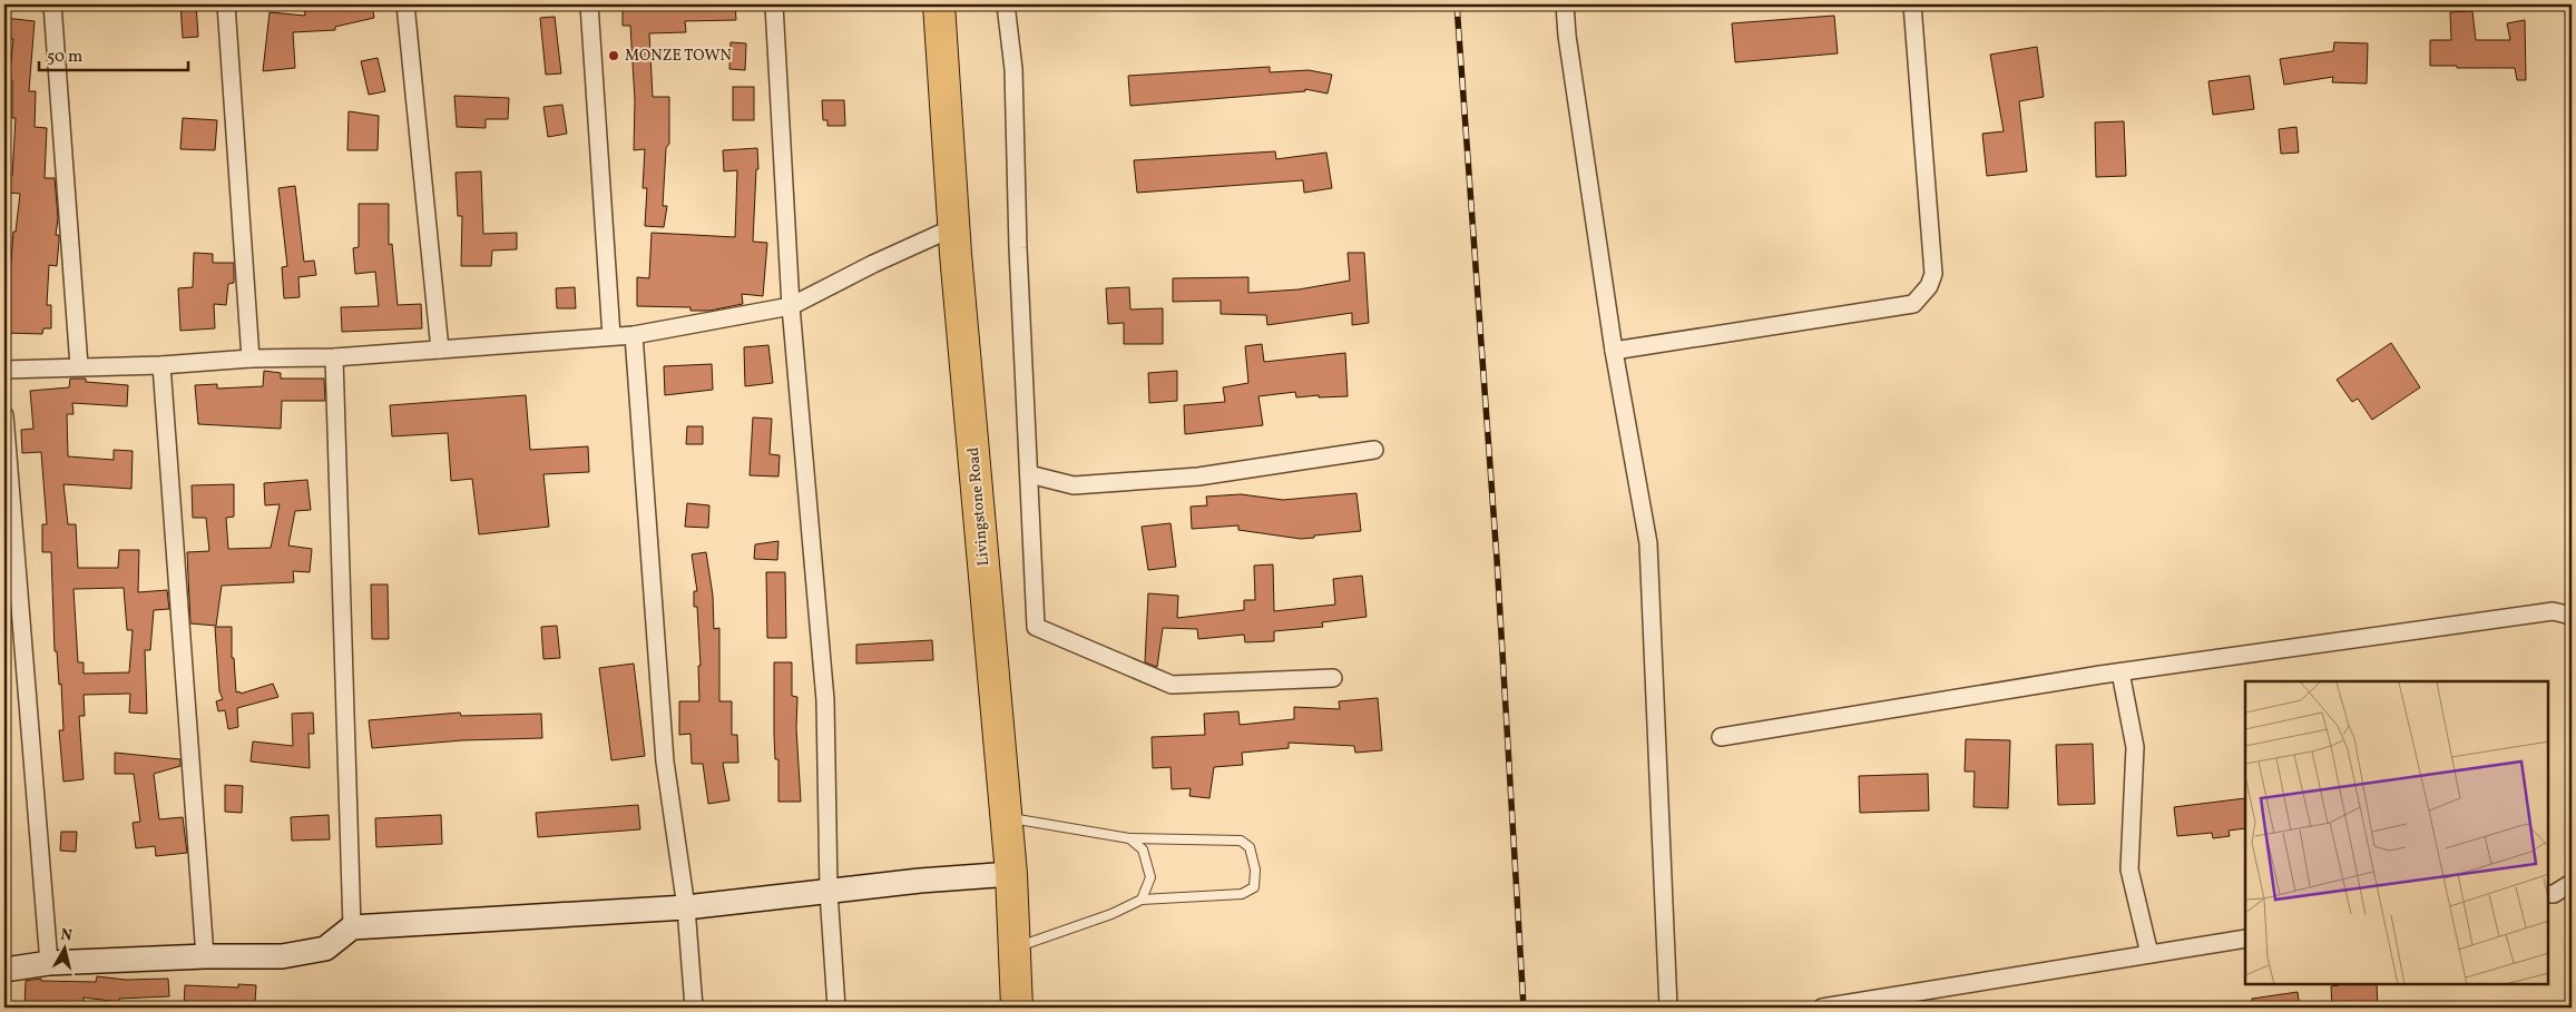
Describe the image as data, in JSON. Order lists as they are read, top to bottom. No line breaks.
{"streets":{"highway":["Livingstone Road"]},"places":["MONZE TOWN"],"scale_bar":"50 m","north":"top"}
